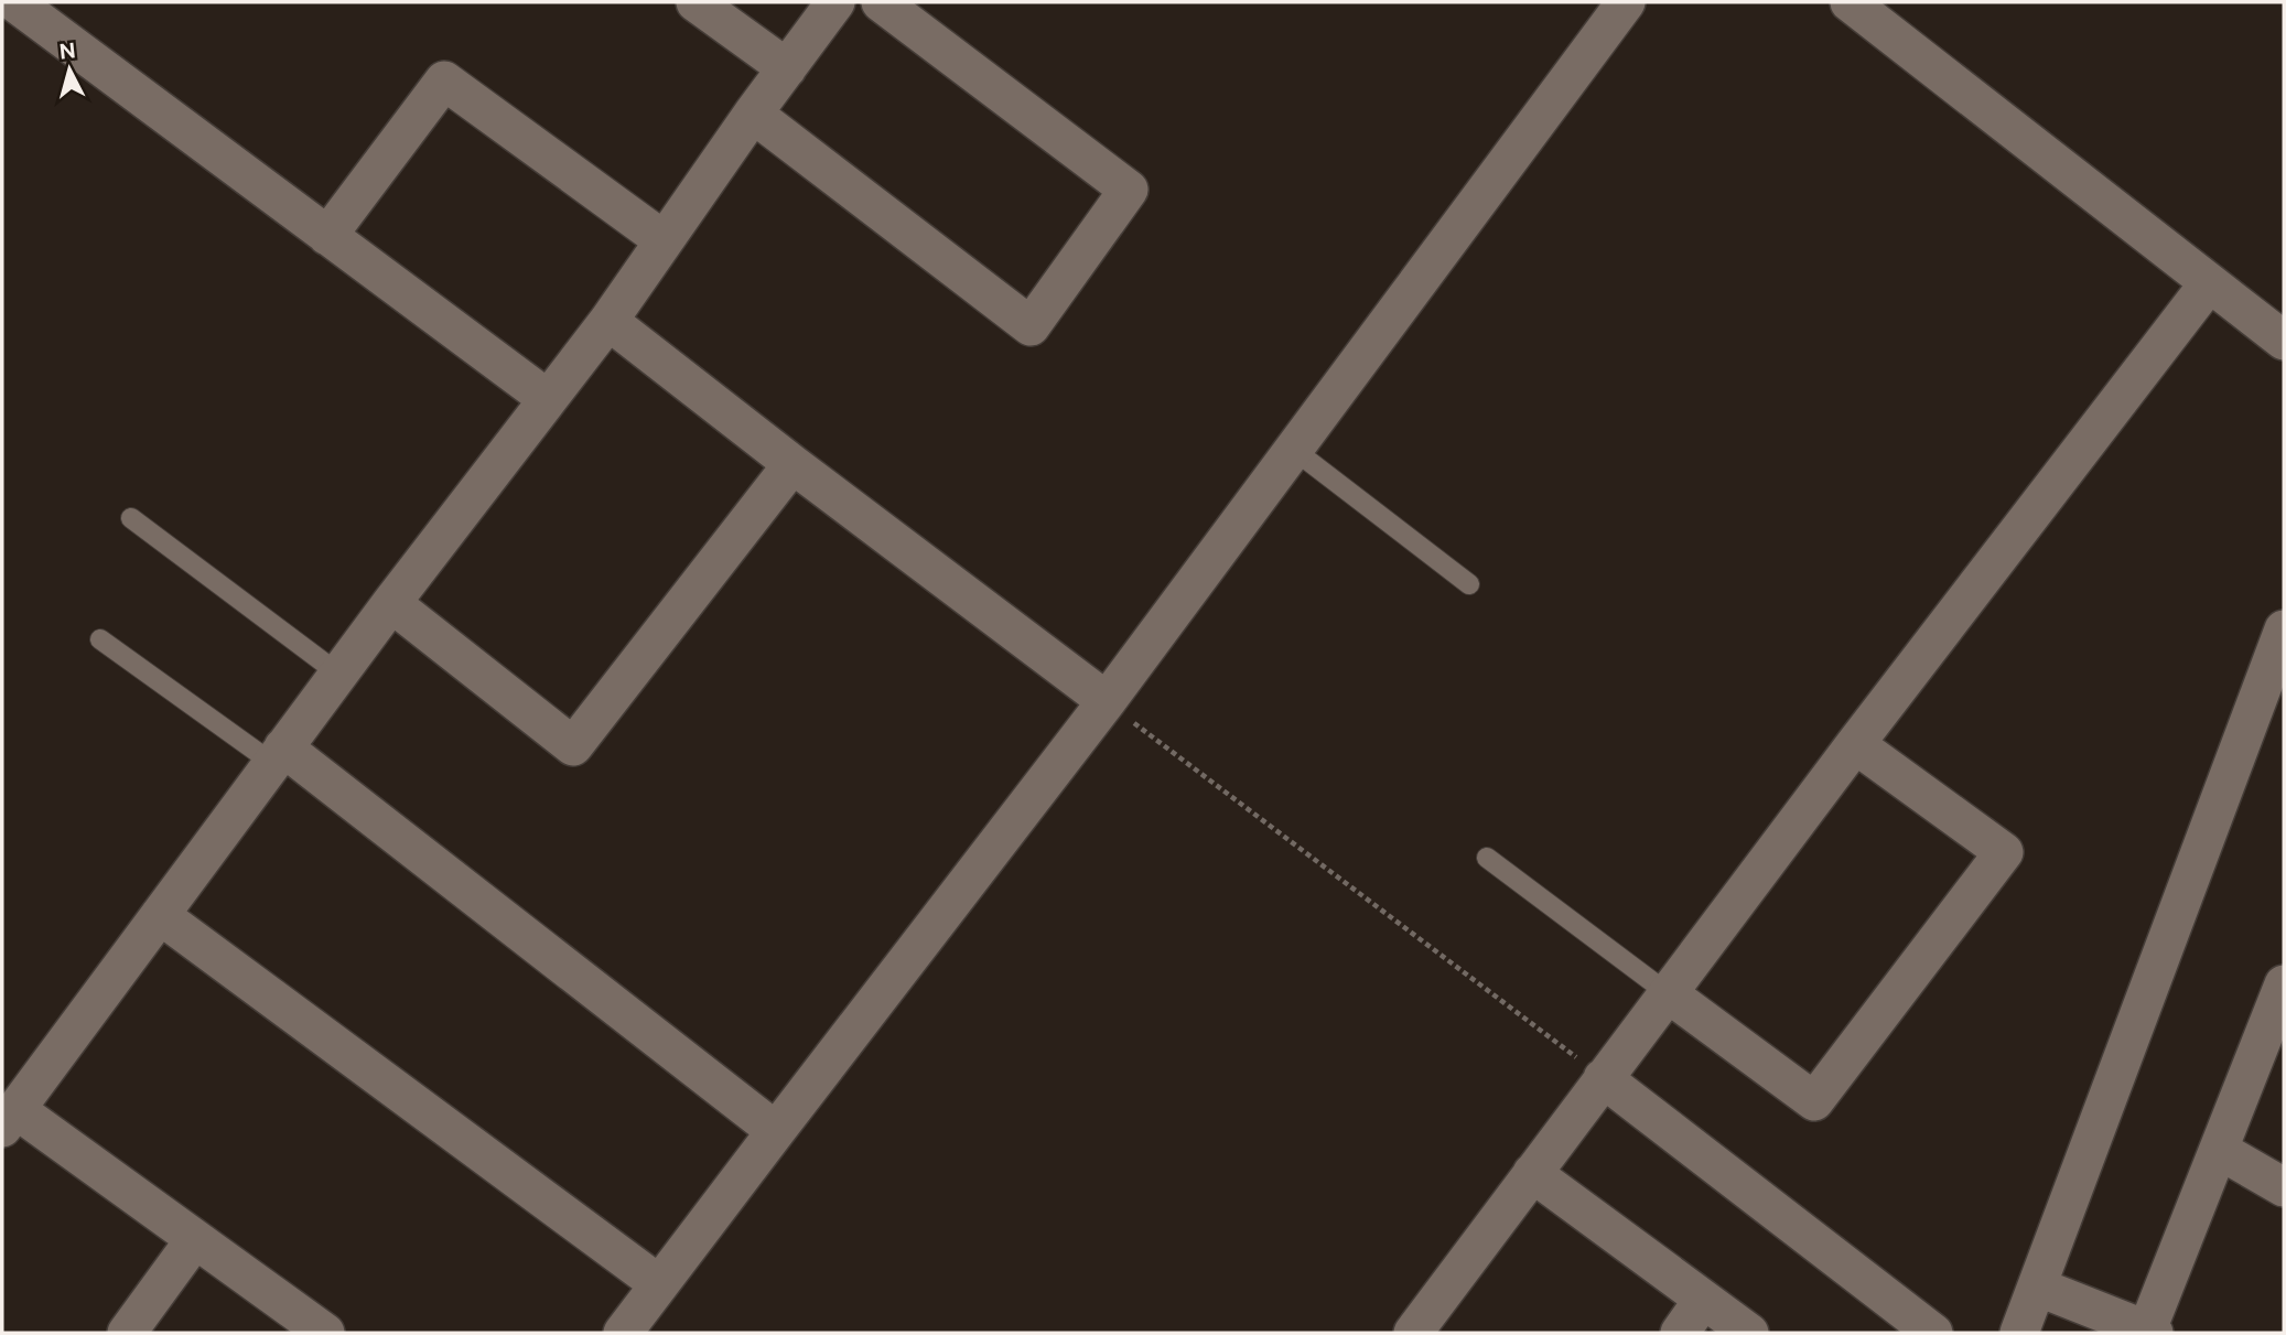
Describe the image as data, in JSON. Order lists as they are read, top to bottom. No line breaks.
{"north":"top"}
